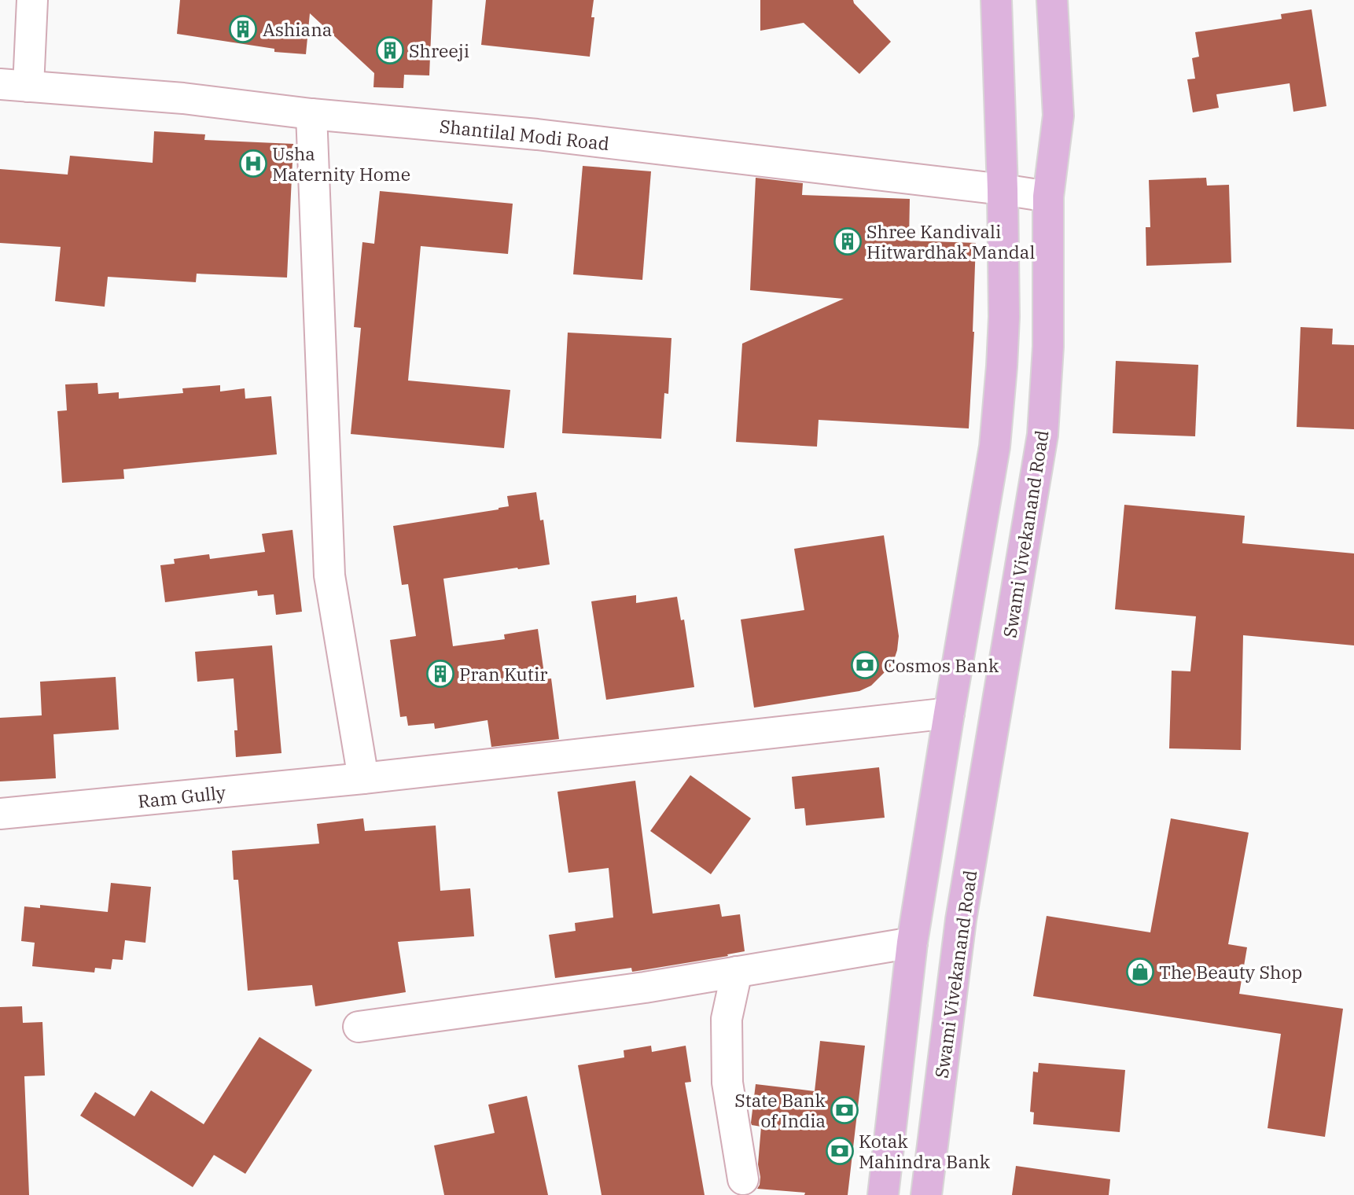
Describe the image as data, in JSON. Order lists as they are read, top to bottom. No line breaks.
{"streets":{"main road":["Swami Vivekanand Road"],"street":["Shantilal Modi Road","Ram Gully"]},"crossings":[["Shantilal Modi Road","Swami Vivekanand Road"]],"places":{"building":["Ashiana","Shreeji","Shree Kandivali Hitwardhak Mandal","Pran Kutir"],"hospital":["Usha Maternity Home"],"bank":["Cosmos Bank","State Bank of India","Kotak Mahindra Bank"],"shop":["The Beauty Shop"]}}
